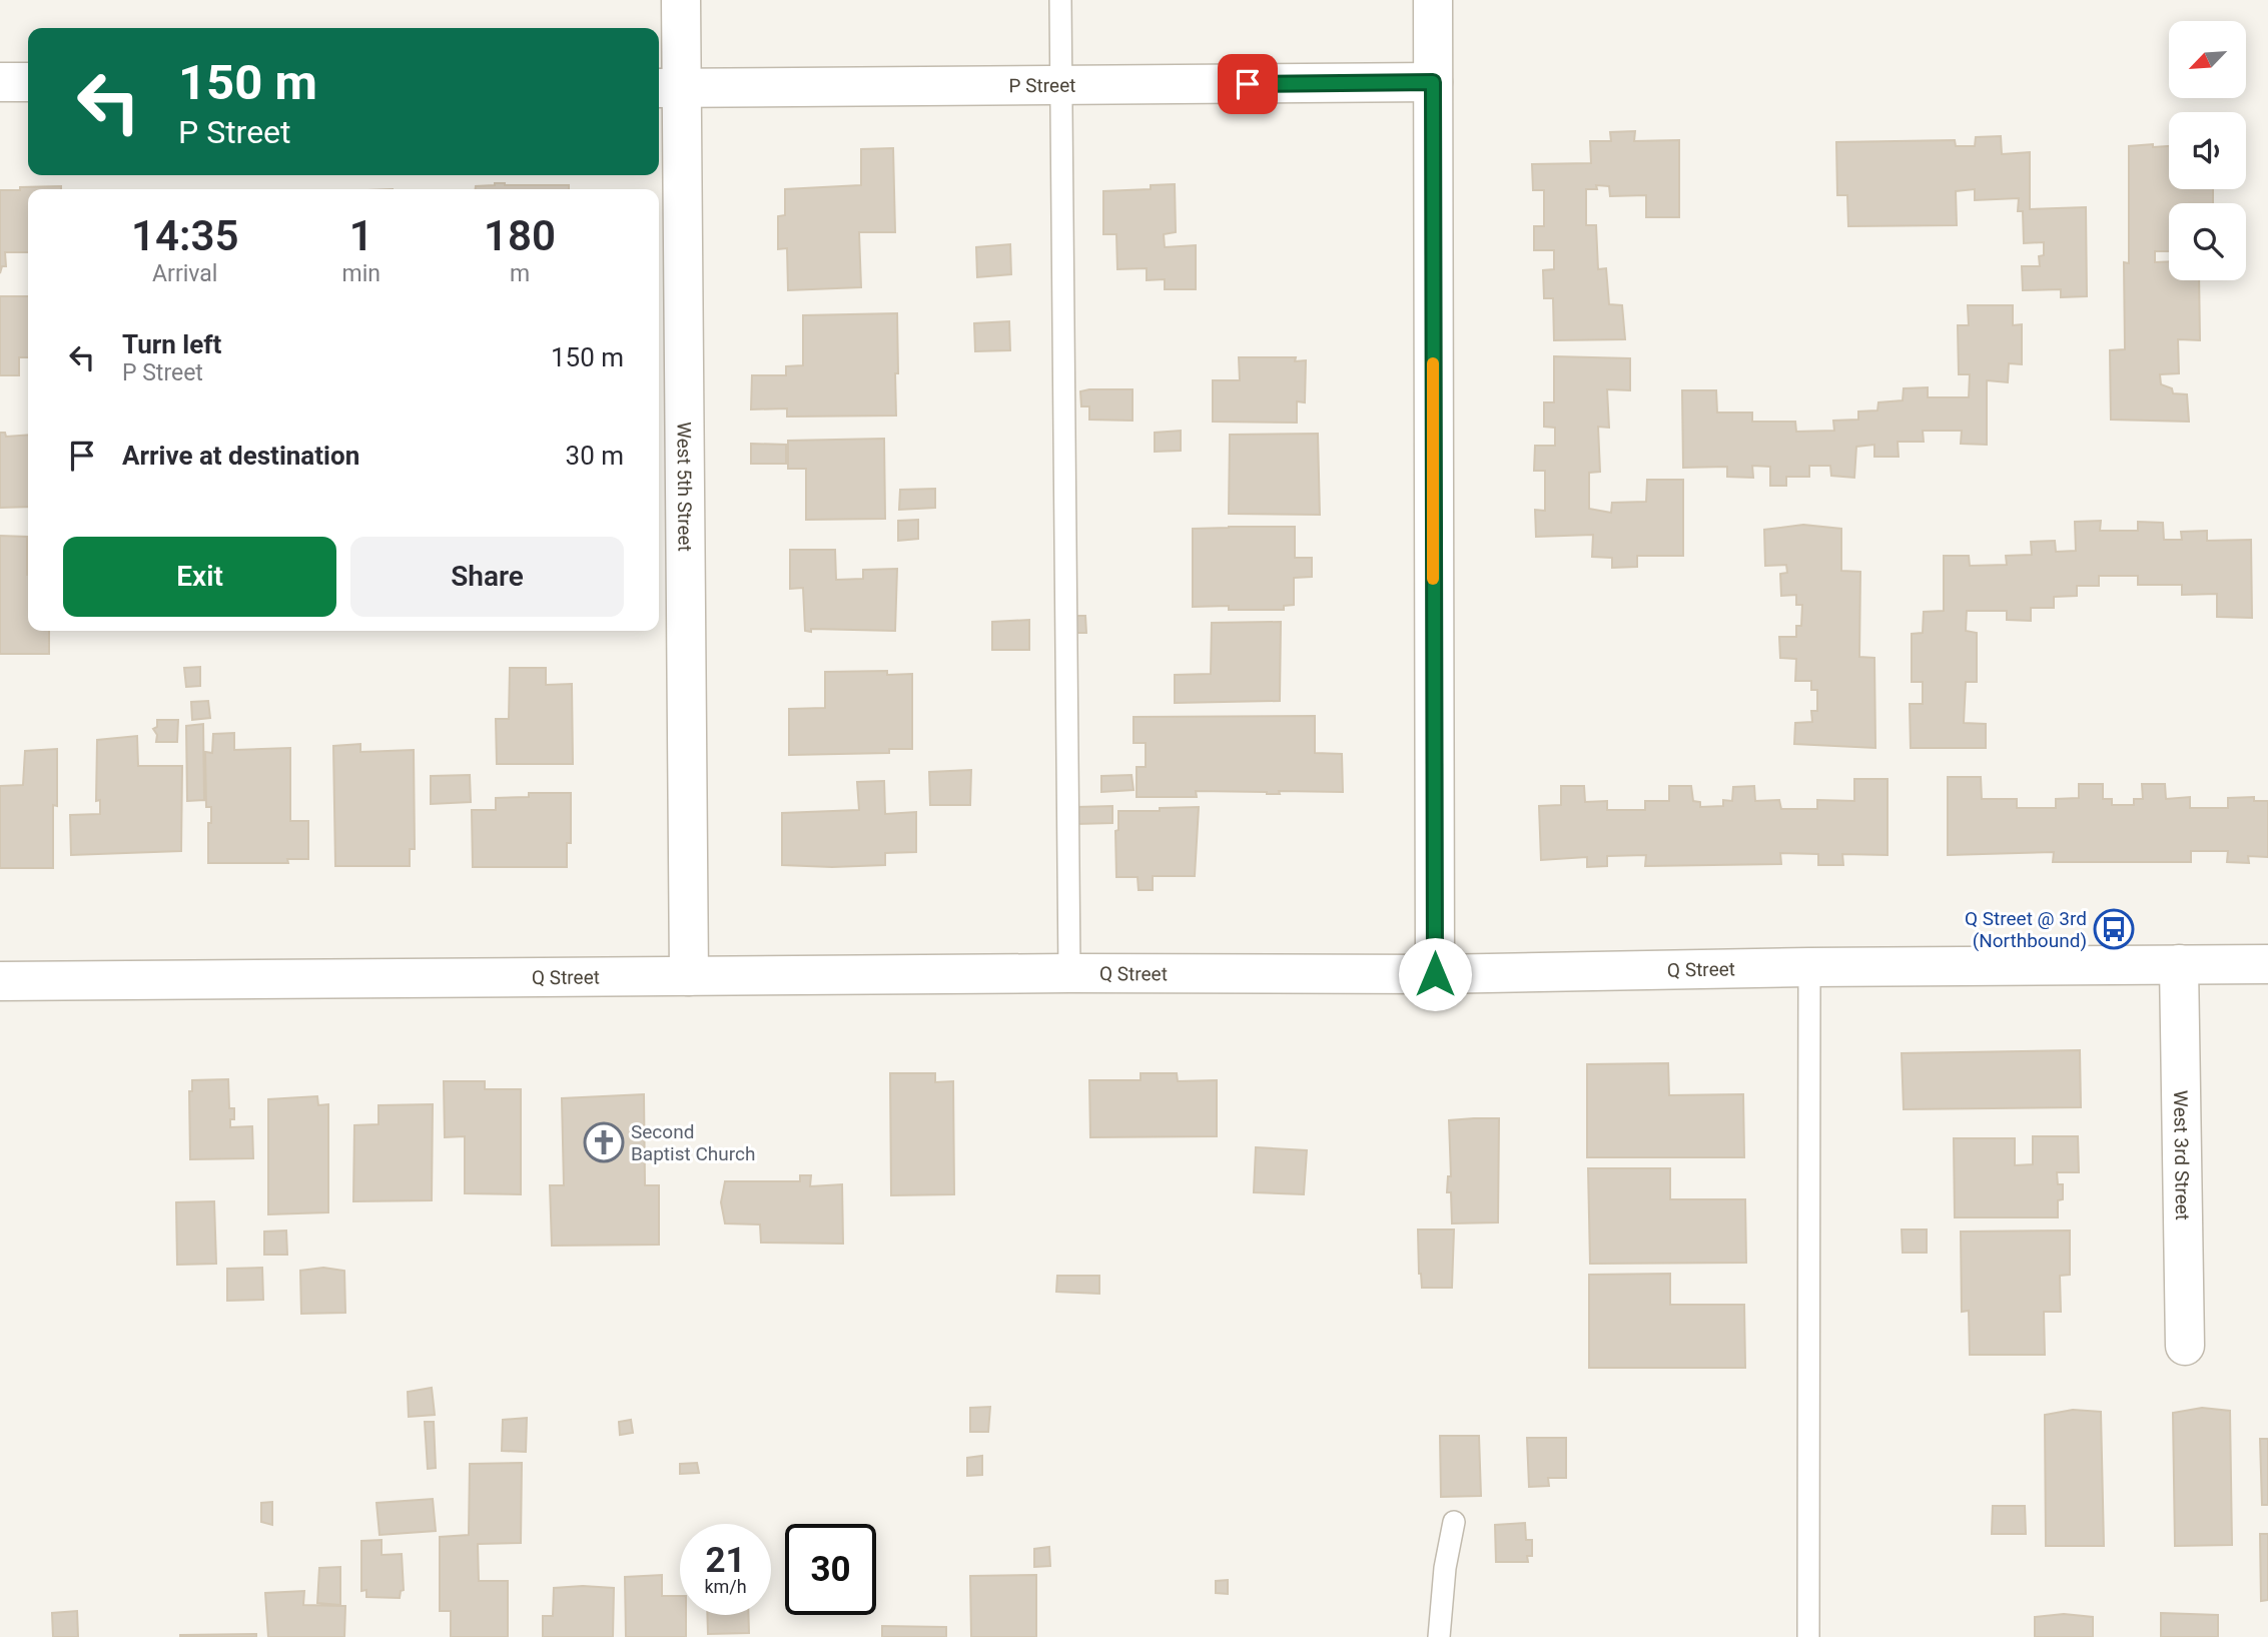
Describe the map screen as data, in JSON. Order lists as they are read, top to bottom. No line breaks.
{"streets":{"street":["P Street","West 5th Street","Q Street","West 3rd Street"]},"crossings":[["P Street","West 5th Street"],["West 5th Street","Q Street"],["Q Street","West 3rd Street"]],"places":{"bus stop":["Q Street @ 3rd (Northbound)"],"church":["Second Baptist Church"]},"north":"bottom left","page":{"turn":["150 m","P Street"],"eta":["14:35","Arrival","1","min","180","m"],"list":[{"name":"Turn left","note":"P Street","value":"150 m"},{"name":"Arrive at destination","value":"30 m"}],"buttons":["Exit","Share"],"speed":"21 km/h","limit":"30"}}
